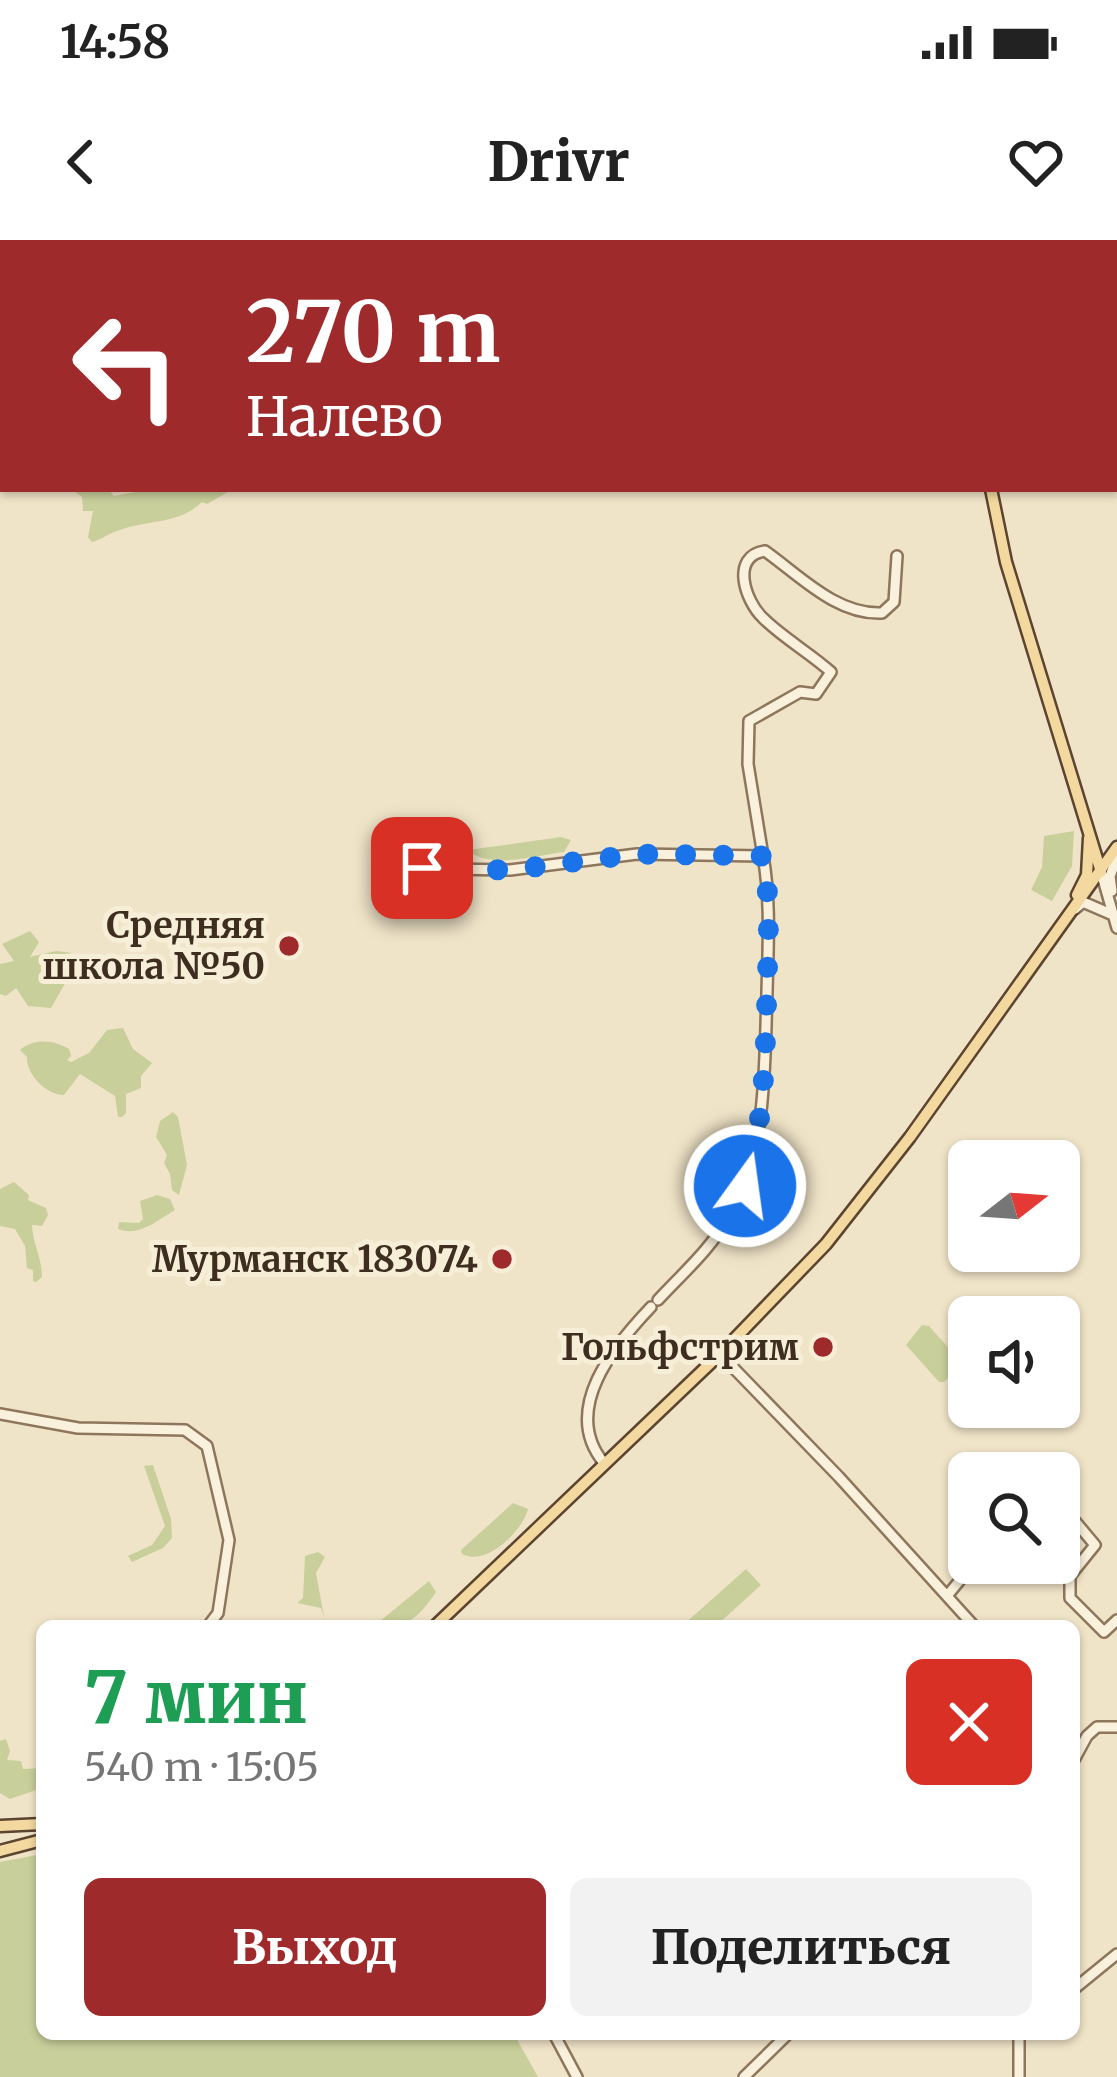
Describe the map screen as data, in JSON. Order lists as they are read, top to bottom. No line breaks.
{"places":["Средняя школа №50","Мурманск 183074","Гольфстрим"],"north":"right","page":{"status":"14:58","header":"Drivr","turn":["270 m","Налево"],"heading":["7 мин","540 m · 15:05"],"buttons":["Выход","Поделиться"]}}
